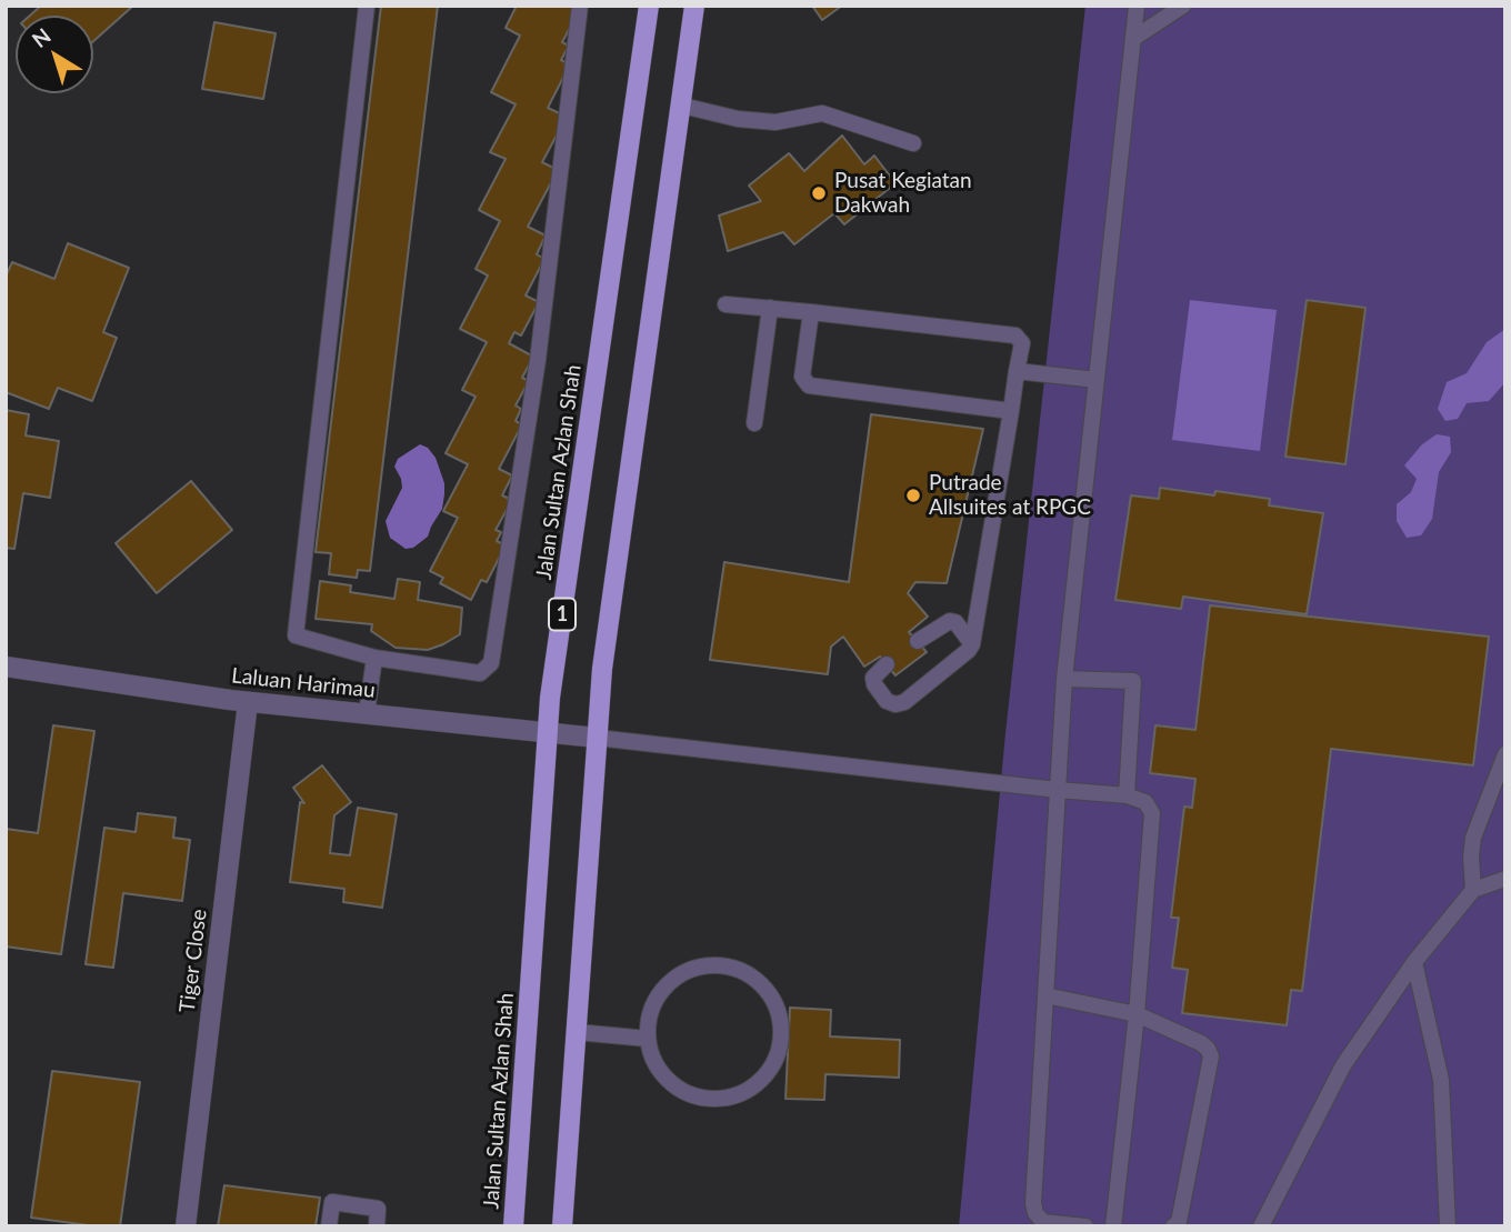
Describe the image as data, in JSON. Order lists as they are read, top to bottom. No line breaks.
{"streets":{"main road":["Jalan Sultan Azlan Shah","1"],"street":["Laluan Harimau","Tiger Close"]},"crossings":[["Jalan Sultan Azlan Shah","Laluan Harimau"],["1","Laluan Harimau"],["Laluan Harimau","Tiger Close"]],"places":["Pusat Kegiatan Dakwah","Putrade Allsuites at RPGC"],"north":"top left"}
